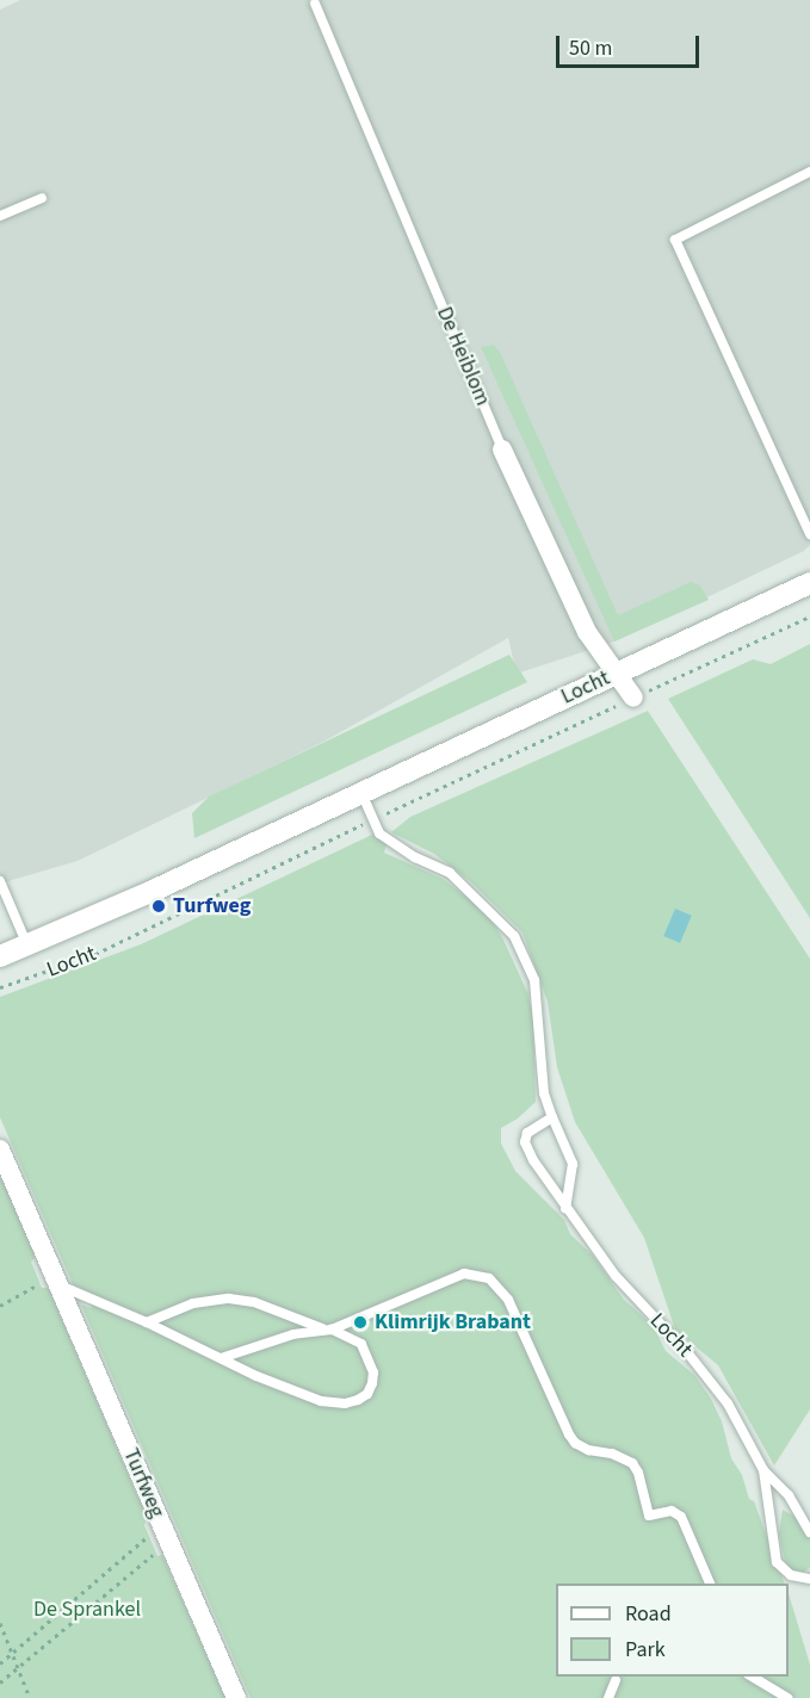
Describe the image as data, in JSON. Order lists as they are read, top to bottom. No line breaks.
{"streets":{"street":["De Heiblom","Locht","Turfweg"]},"crossings":[["De Heiblom","Locht"]],"parks":["De Sprankel"],"places":["Turfweg","Klimrijk Brabant"],"legend":["Road","Park"],"scale_bar":"50 m"}
